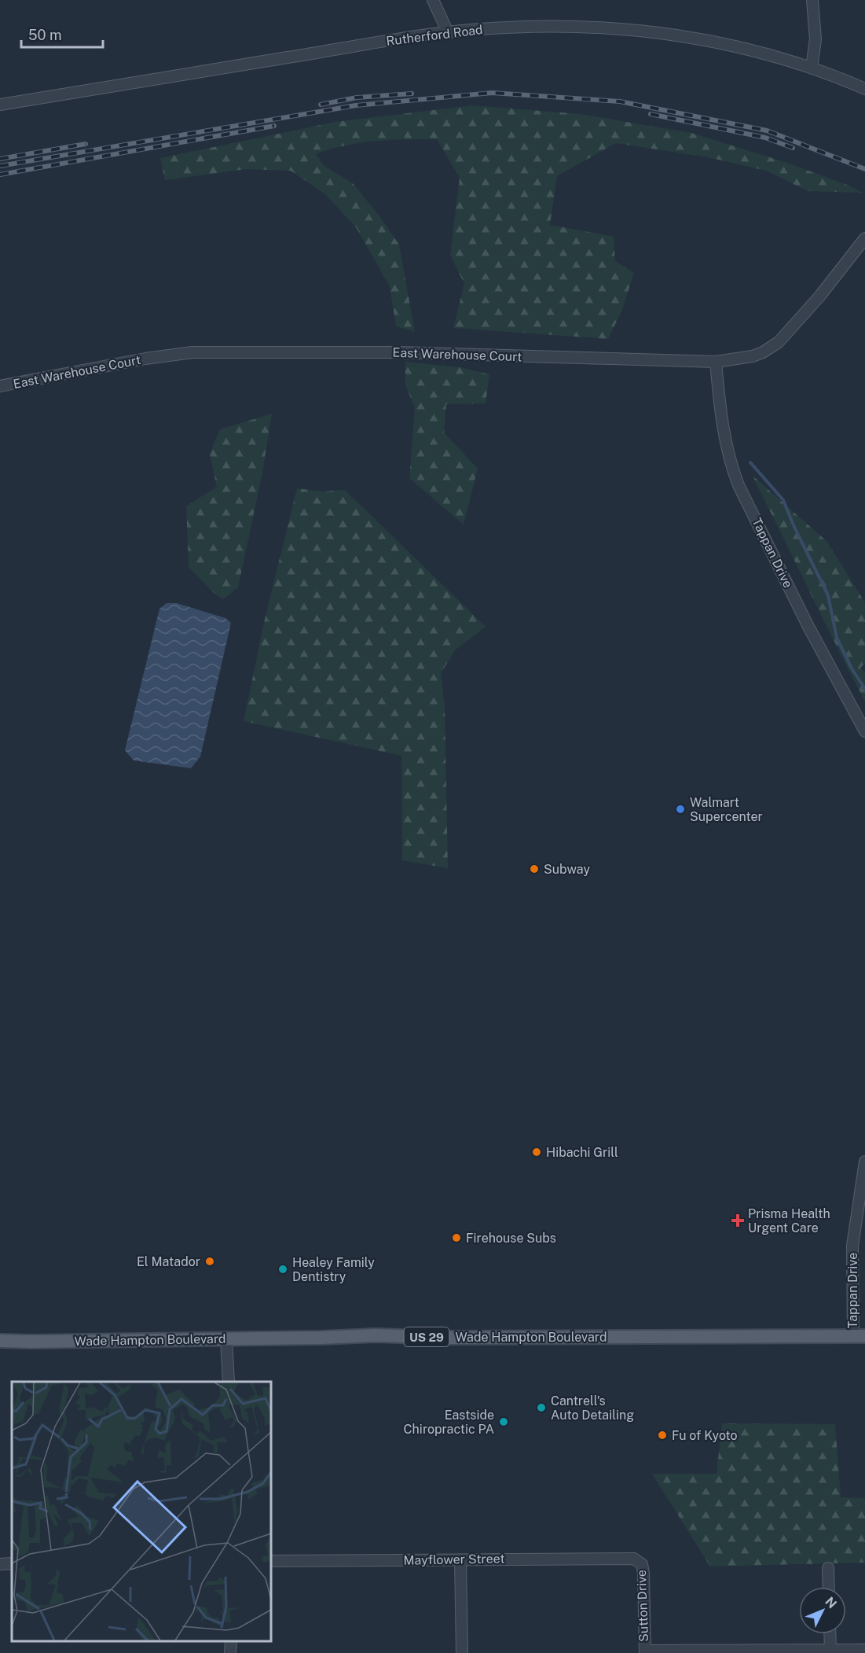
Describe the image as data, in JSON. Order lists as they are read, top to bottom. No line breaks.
{"streets":{"main road":["US 29","Wade Hampton Boulevard"],"street":["Rutherford Road","East Warehouse Court","Tappan Drive","Mayflower Street","Sutton Drive"]},"crossings":[["East Warehouse Court","Tappan Drive"],["Tappan Drive","Wade Hampton Boulevard"],["Mayflower Street","Sutton Drive"]],"places":{"other":["Walmart Supercenter","Subway","Hibachi Grill","Firehouse Subs","El Matador","Healey Family Dentistry","Cantrell's Auto Detailing","Eastside Chiropractic PA","Fu of Kyoto"],"health":["Prisma Health Urgent Care"]},"scale_bar":"50 m","north":"top right"}
